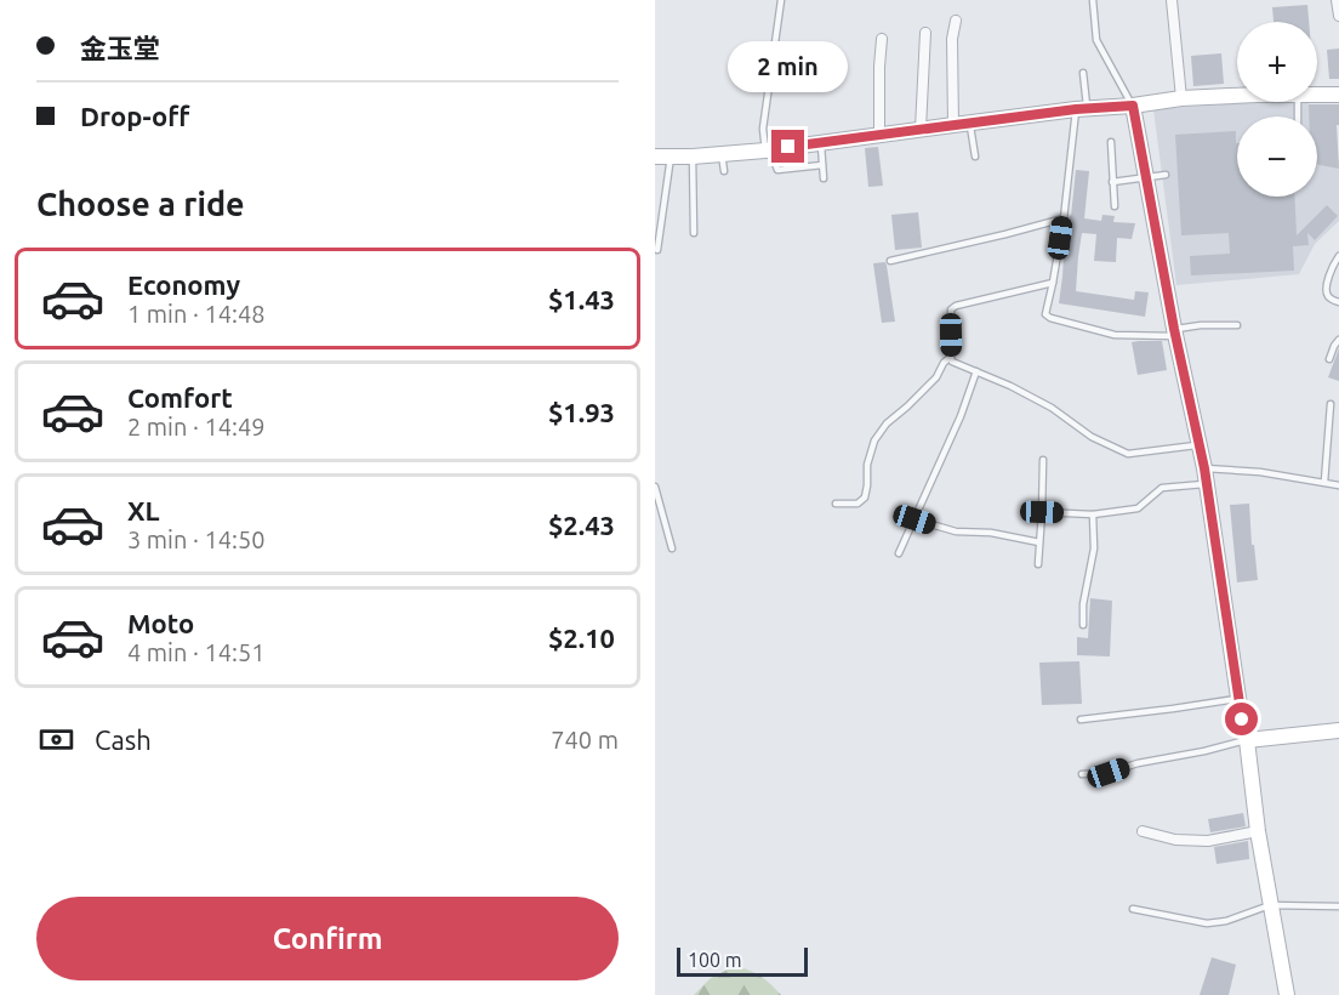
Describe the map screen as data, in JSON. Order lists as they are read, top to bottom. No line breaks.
{"scale_bar":"100 m","page":{"banner":["金玉堂","Drop-off"],"map_buttons":["+","−"],"bubble":"2 min","heading":"Choose a ride","list":[{"name":"Economy","note":"1 min · 14:48","value":"$1.43"},{"name":"Comfort","note":"2 min · 14:49","value":"$1.93"},{"name":"XL","note":"3 min · 14:50","value":"$2.43"},{"name":"Moto","note":"4 min · 14:51","value":"$2.10"}],"pay":["Cash","740 m"],"buttons":"Confirm","scale":"100 m"}}
